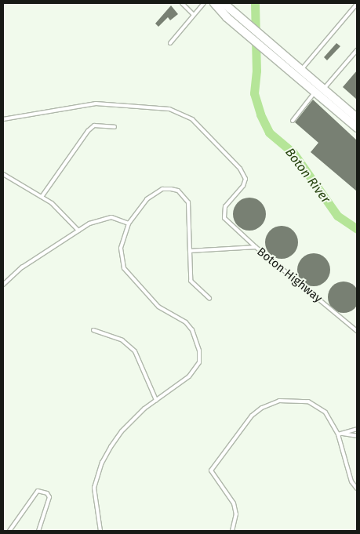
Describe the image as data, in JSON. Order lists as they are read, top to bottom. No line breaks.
{"streets":{"lane":["Boton Highway"]},"water":["Boton River"]}
